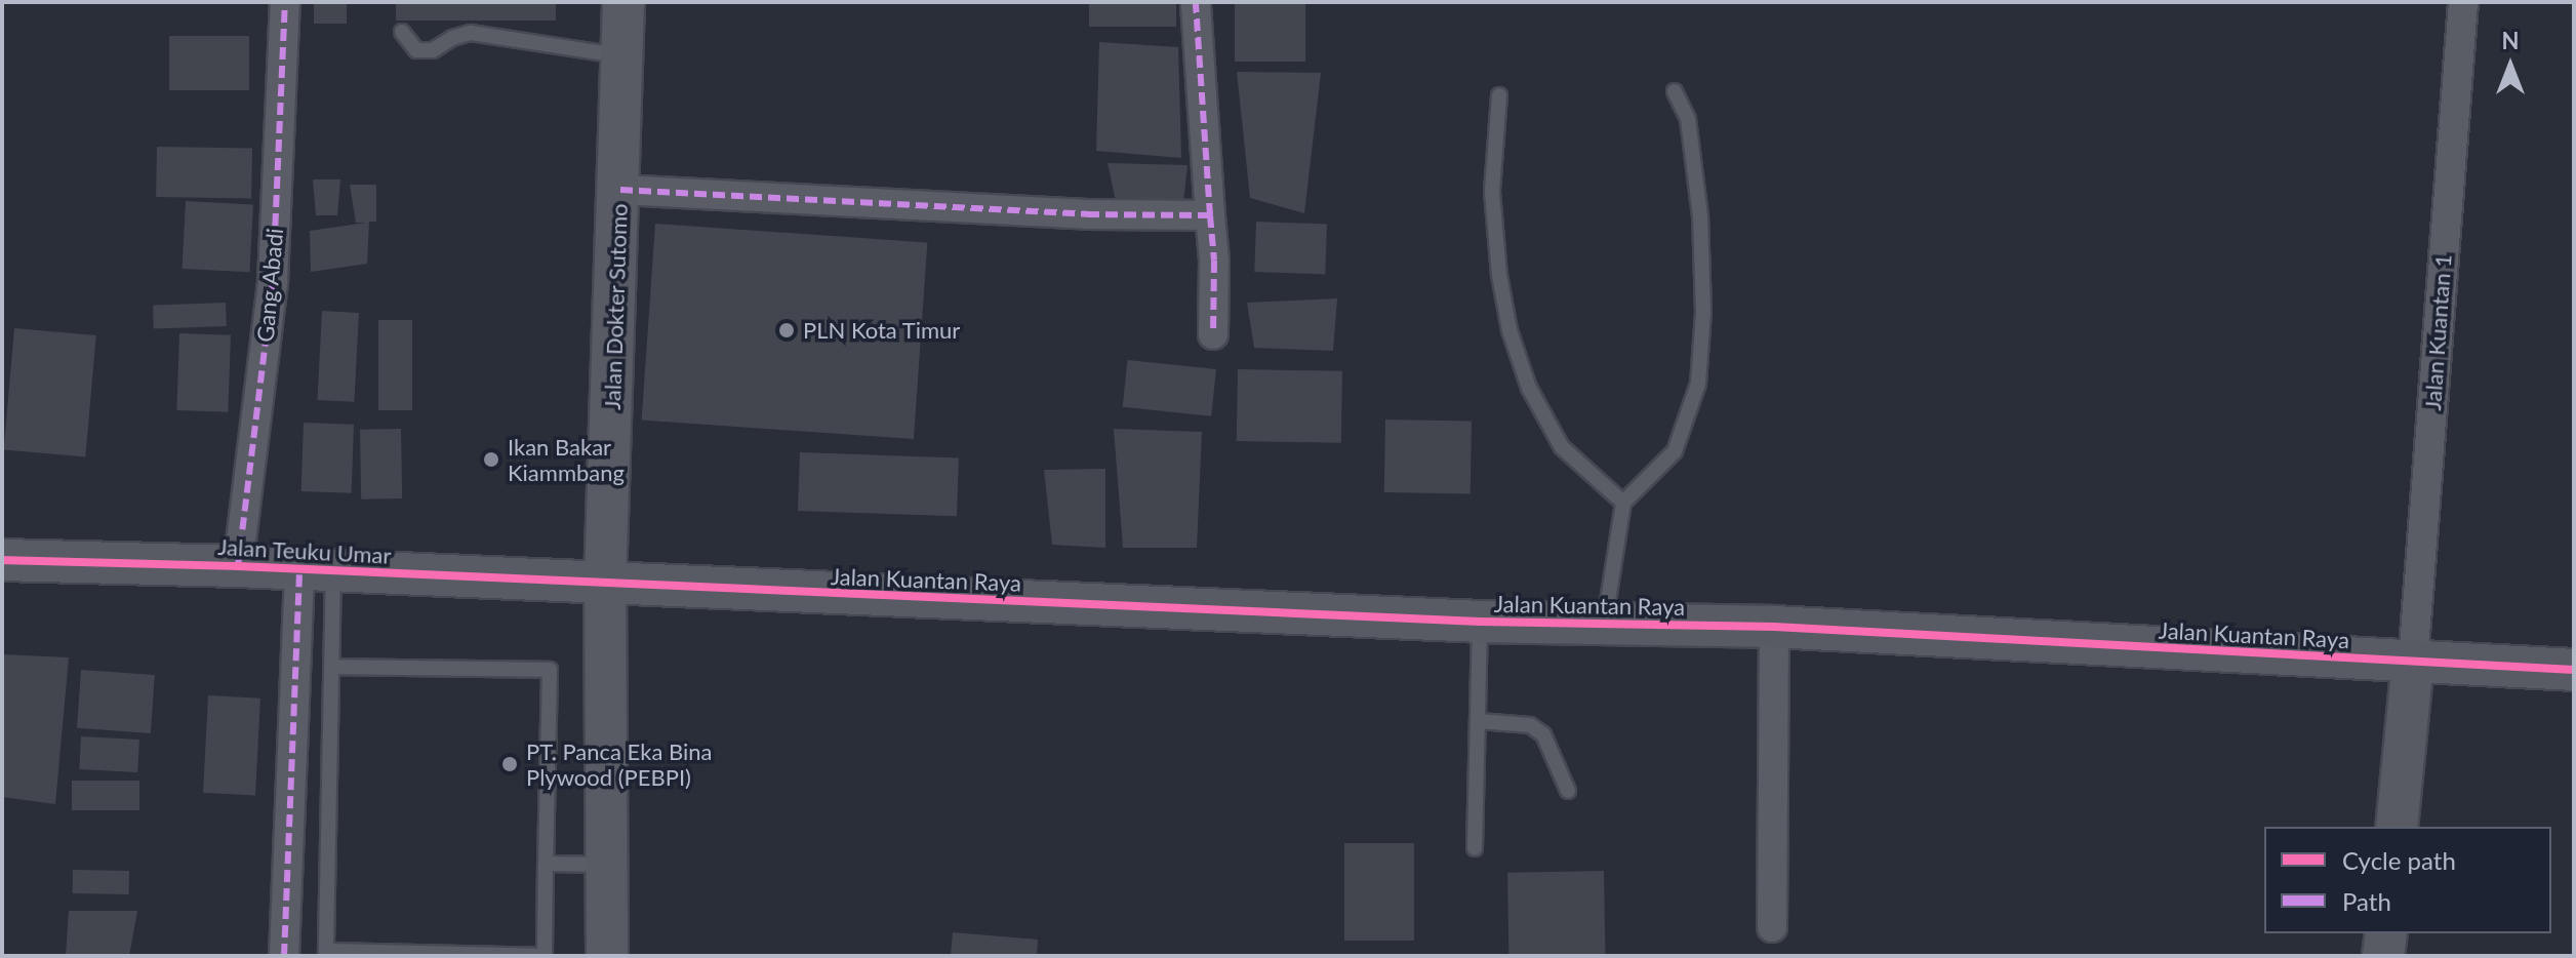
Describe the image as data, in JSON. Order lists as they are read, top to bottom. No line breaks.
{"streets":{"street":["Gang Abadi","Jalan Dokter Sutomo","Jalan Kuantan 1","Jalan Teuku Umar","Jalan Kuantan Raya"]},"crossings":[["Gang Abadi","Jalan Teuku Umar"],["Jalan Dokter Sutomo","Jalan Teuku Umar"],["Jalan Dokter Sutomo","Jalan Kuantan Raya"],["Jalan Kuantan 1","Jalan Kuantan Raya"],["Jalan Teuku Umar","Jalan Kuantan Raya"]],"places":["PLN Kota Timur","Ikan Bakar Kiammbang","PT. Panca Eka Bina Plywood (PEBPI)"],"legend":["Cycle path","Path"],"north":"top"}
